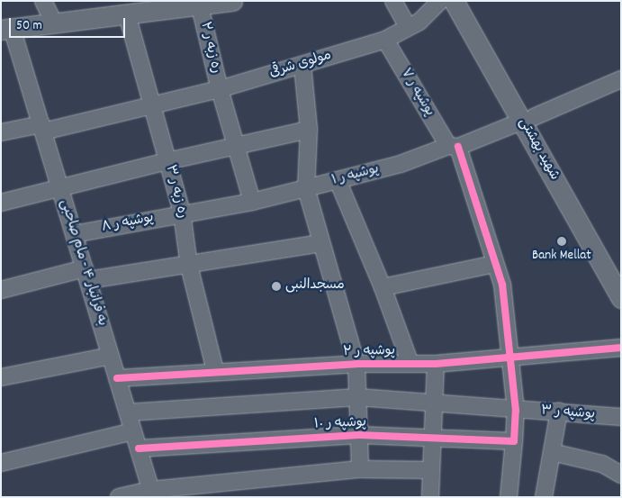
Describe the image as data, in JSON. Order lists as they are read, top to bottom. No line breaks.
{"streets":{"main road":["شهید بهشتی"],"street":["ره زبه ر ۲","مولوی شرقی","پوشپه ر ۷","۱ پوشپه ر","ره زبه ر ۳","پوشپە ر ۸","به فرانبار ۴ - مام صاحبی","پوشپه ر ۲","پوشپه ر ۳","پوشپه ر ۱۰"]},"crossings":[["ره زبه ر ۲","مولوی شرقی"],["ره زبه ر ۲","۱ پوشپه ر"],["مولوی شرقی","پوشپه ر ۷"],["مولوی شرقی","ره زبه ر ۳"],["پوشپه ر ۷","۱ پوشپه ر"],["پوشپه ر ۷","پوشپه ر ۲"],["پوشپه ر ۷","پوشپه ر ۳"],["شهید بهشتی","۱ پوشپه ر"],["۱ پوشپه ر","ره زبه ر ۳"],["۱ پوشپه ر","پوشپە ر ۸"],["ره زبه ر ۳","پوشپە ر ۸"],["ره زبه ر ۳","پوشپه ر ۲"],["پوشپە ر ۸","به فرانبار ۴ - مام صاحبی"],["به فرانبار ۴ - مام صاحبی","پوشپه ر ۲"],["به فرانبار ۴ - مام صاحبی","پوشپه ر ۳"],["به فرانبار ۴ - مام صاحبی","پوشپه ر ۱۰"]],"places":["Bank Mellat","مسجدالنبی"],"scale_bar":"50 m"}
